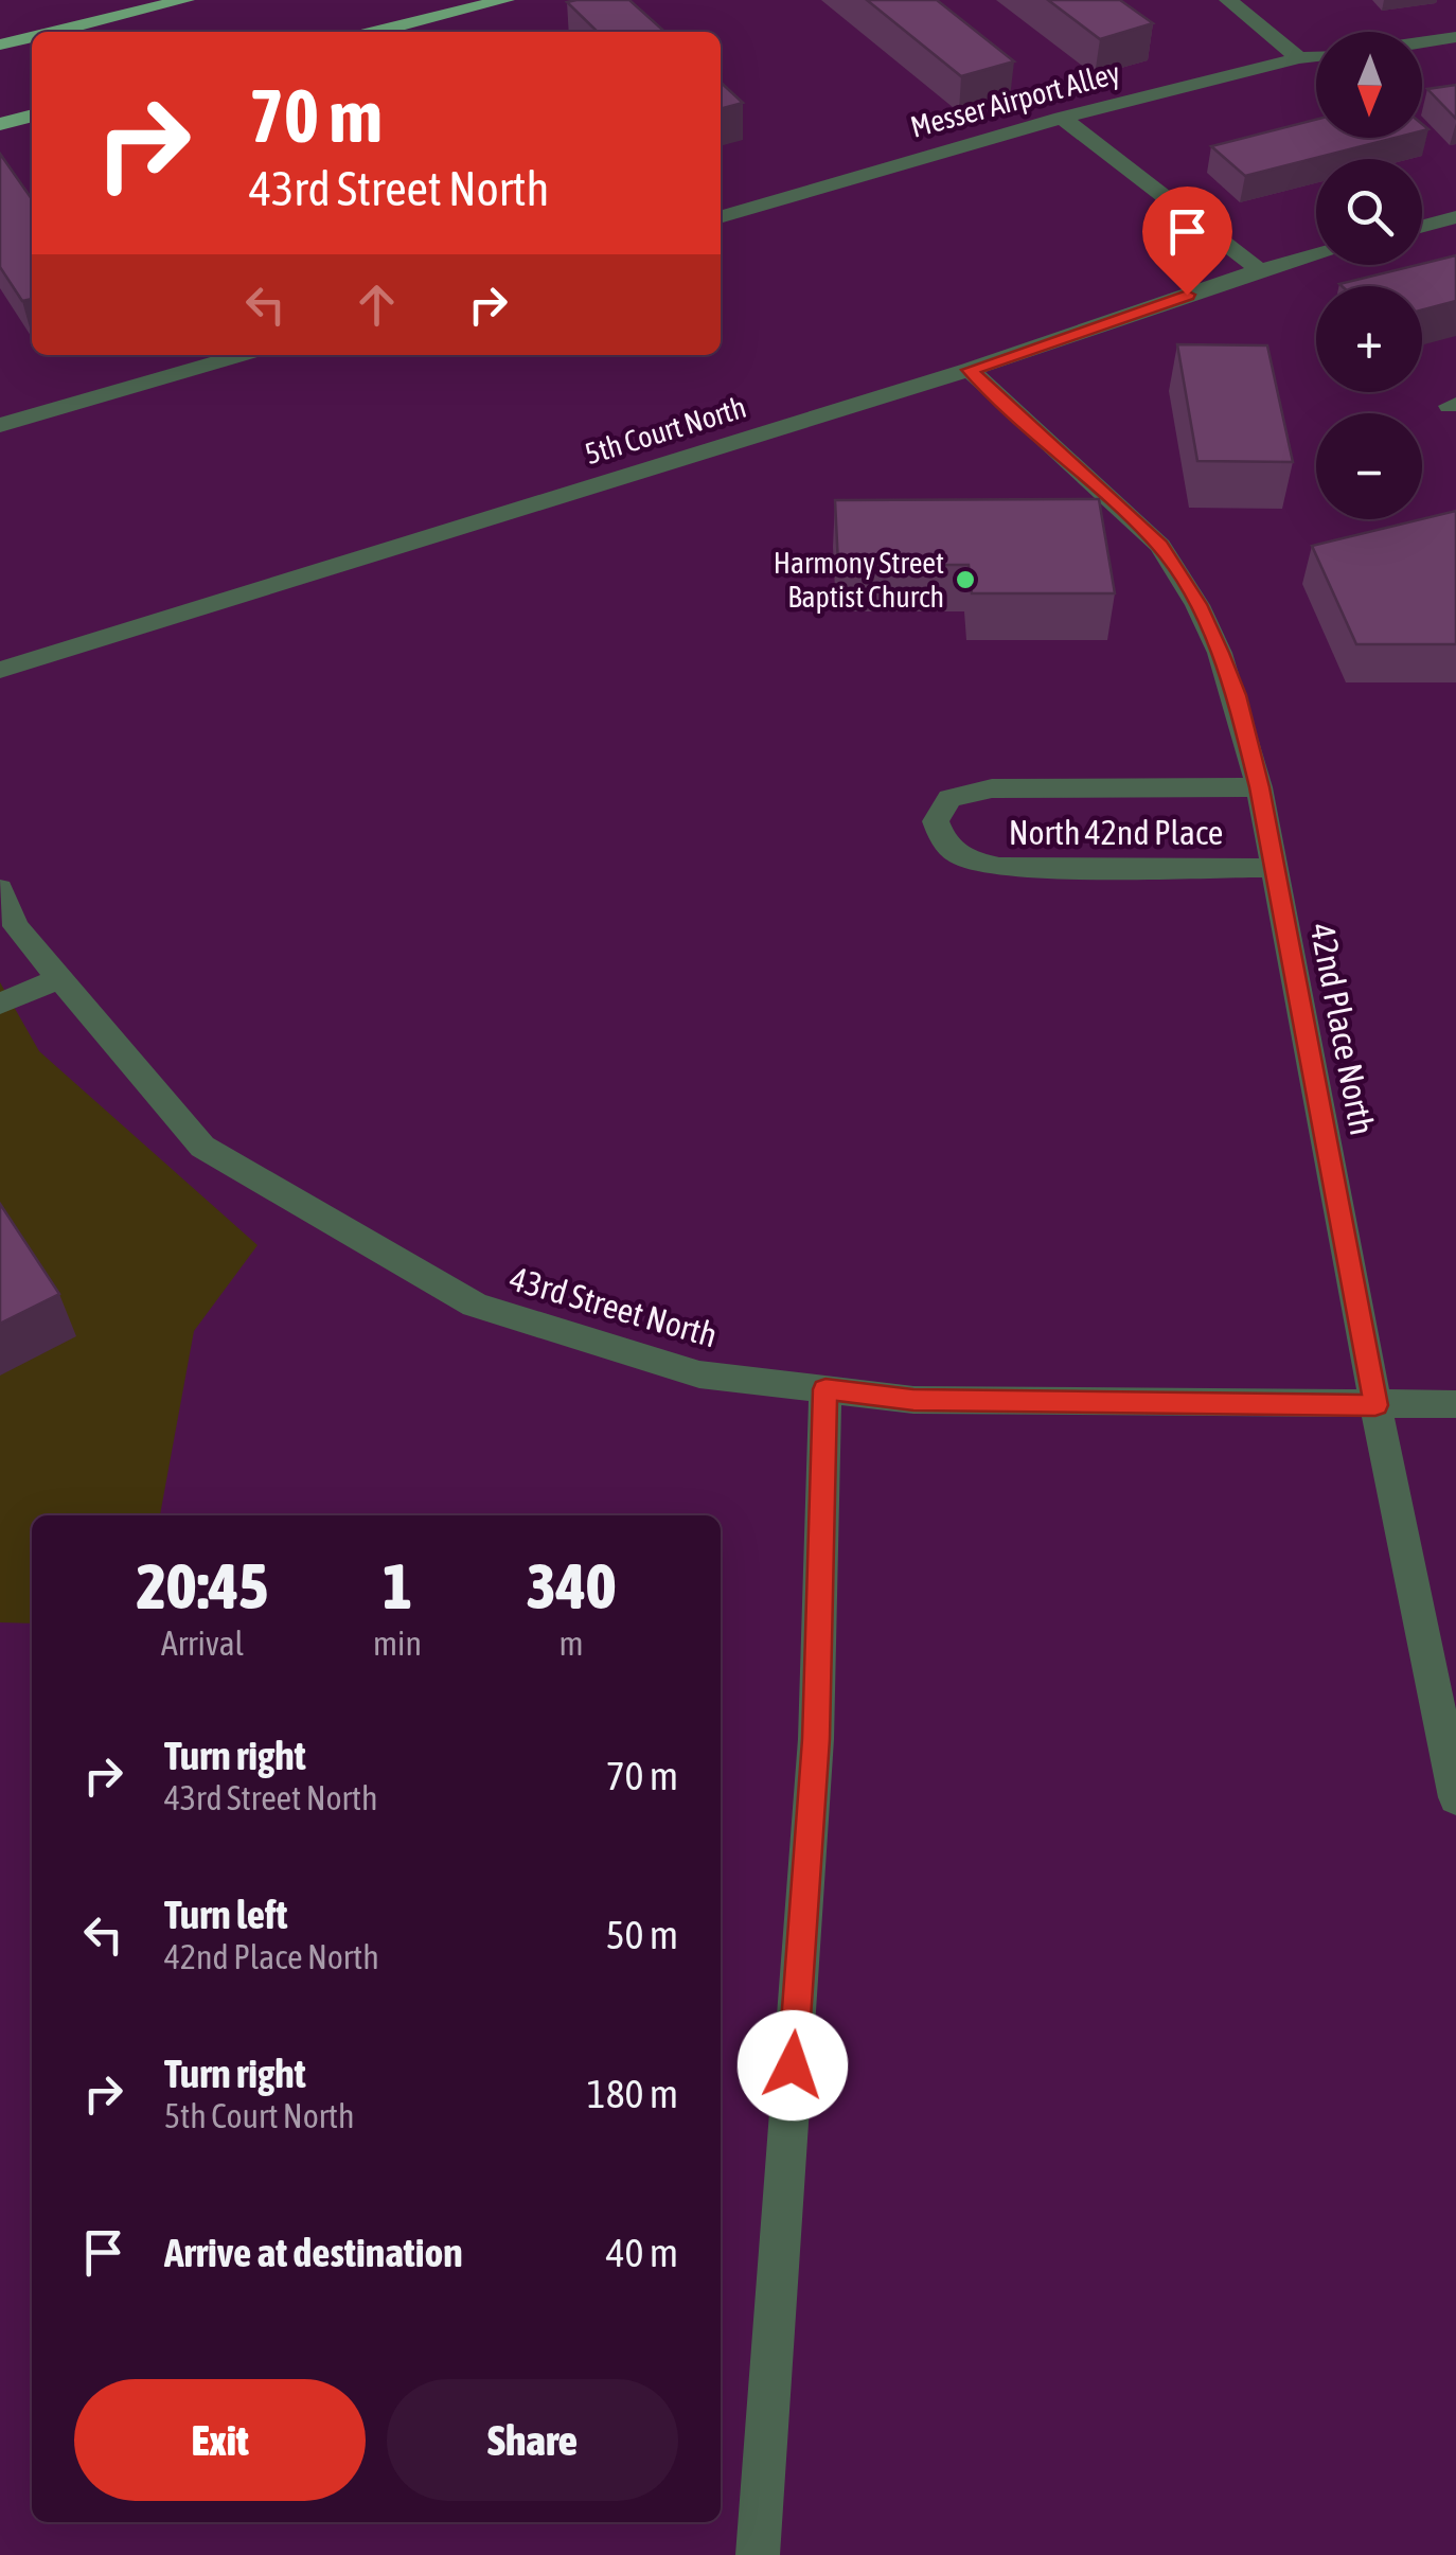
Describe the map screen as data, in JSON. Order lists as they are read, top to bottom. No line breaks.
{"streets":{"street":["Messer Airport Alley","5th Court North","North 42nd Place","42nd Place North","43rd Street North"]},"crossings":[["5th Court North","42nd Place North"],["North 42nd Place","42nd Place North"],["42nd Place North","43rd Street North"]],"places":["Harmony Street Baptist Church"],"north":"bottom","page":{"map_buttons":["+","−"],"turn":["70 m","43rd Street North"],"eta":["20:45","Arrival","1","min","340","m"],"list":[{"name":"Turn right","note":"43rd Street North","value":"70 m"},{"name":"Turn left","note":"42nd Place North","value":"50 m"},{"name":"Turn right","note":"5th Court North","value":"180 m"},{"name":"Arrive at destination","value":"40 m"}],"buttons":["Exit","Share"]}}
